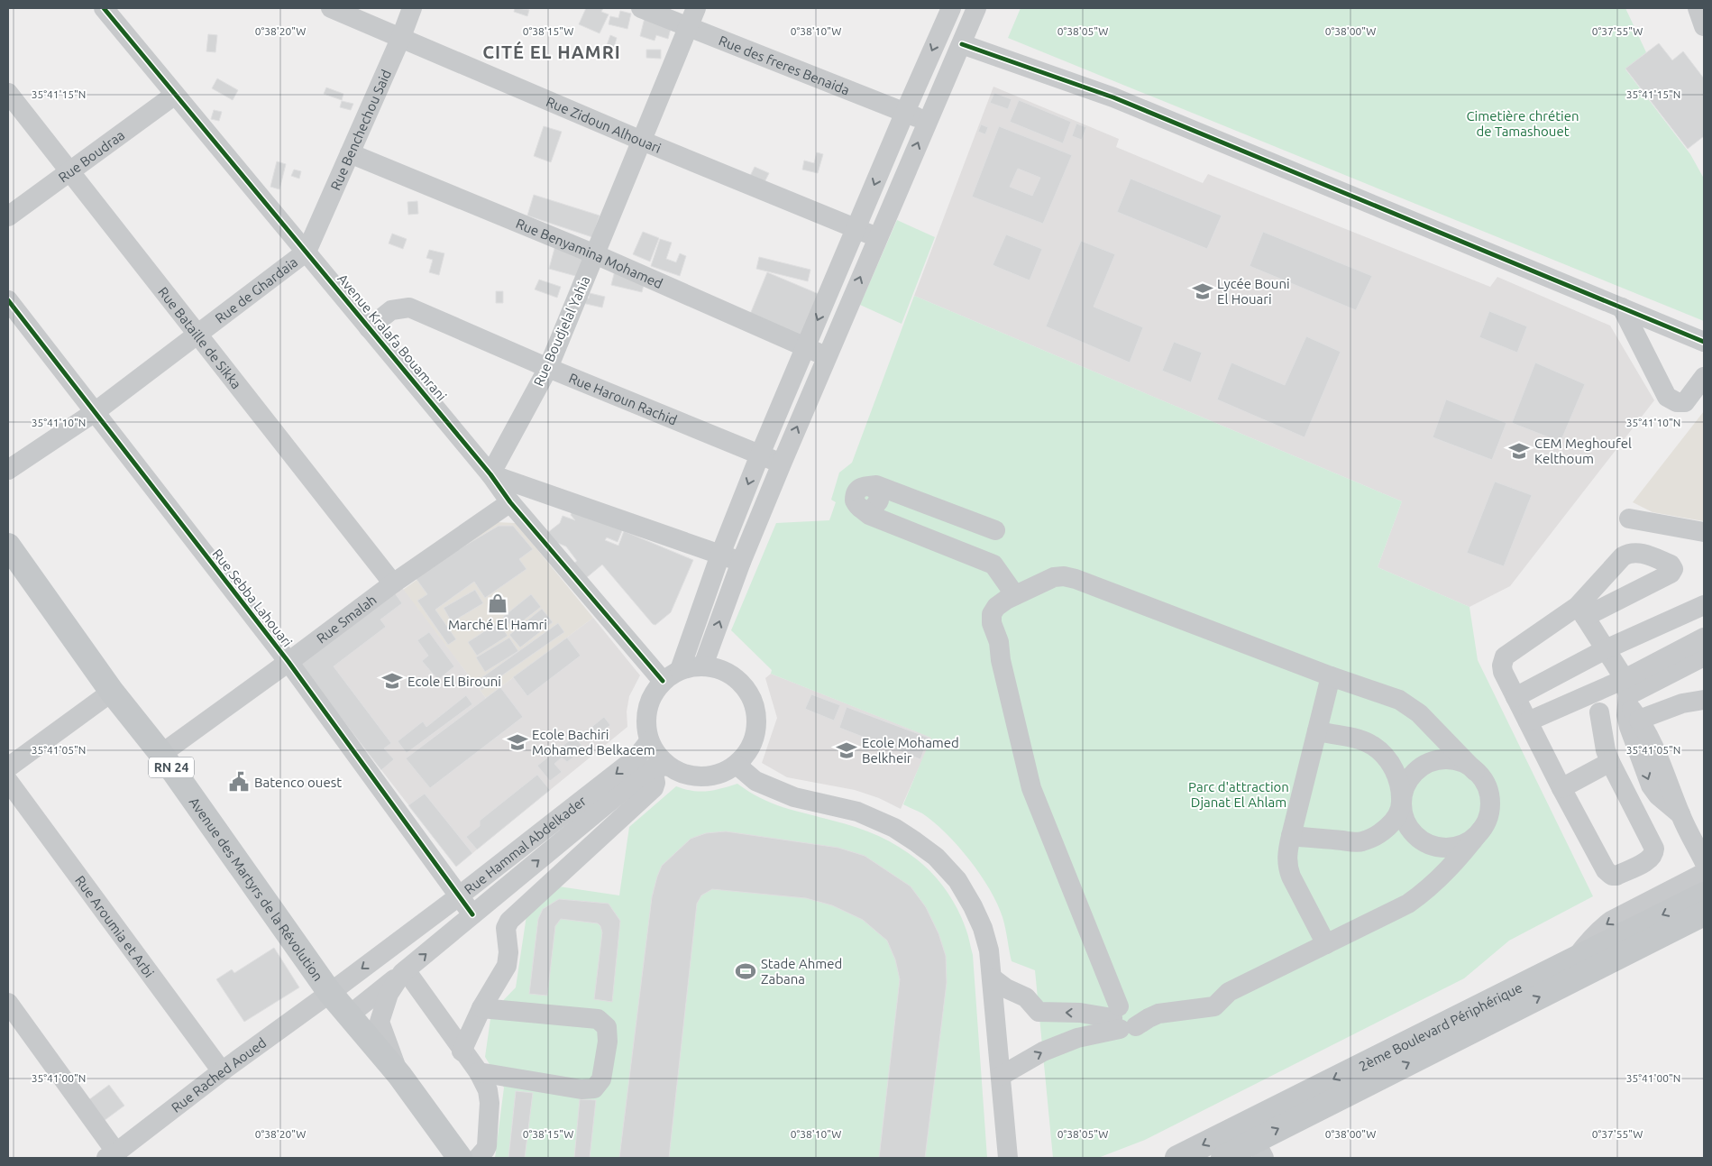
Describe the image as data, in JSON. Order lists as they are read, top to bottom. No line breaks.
{"streets":{"main road":["RN 24","Avenue des Martyrs de la Révolution","2ème Boulevard Périphérique"],"street":["Rue des freres Benaida","Rue Zidoun Alhouari","Rue Benchechou Said","Rue Boudraa","Rue Benyamina Mohamed","Rue de Ghardaia","Rue Boudjelal Yahia","Avenue Kralafa Bouamrani","Rue Bataille de Sikka","Rue Haroun Rachid","Rue Sebba Lahouari","Rue Smalah","Rue Hammal Abdelkader","Rue Aroumia et Arbi","Rue Rached Aoued"]},"crossings":[["Rue des freres Benaida","Rue Boudjelal Yahia"],["Rue Zidoun Alhouari","Rue Benchechou Said"],["Rue Zidoun Alhouari","Rue Boudjelal Yahia"],["Rue Benchechou Said","Rue Benyamina Mohamed"],["Rue Benchechou Said","Rue de Ghardaia"],["Rue Benchechou Said","Avenue Kralafa Bouamrani"],["Rue Boudraa","Avenue Kralafa Bouamrani"],["Rue Boudraa","Rue Bataille de Sikka"],["Rue Benyamina Mohamed","Rue Boudjelal Yahia"],["Rue de Ghardaia","Avenue Kralafa Bouamrani"],["Rue de Ghardaia","Rue Bataille de Sikka"],["Rue de Ghardaia","Rue Sebba Lahouari"],["Rue Boudjelal Yahia","Avenue Kralafa Bouamrani"],["Rue Boudjelal Yahia","Rue Haroun Rachid"],["Avenue Kralafa Bouamrani","Rue Haroun Rachid"],["Avenue Kralafa Bouamrani","Rue Smalah"],["Avenue Kralafa Bouamrani","Rue Hammal Abdelkader"],["Rue Bataille de Sikka","Rue Smalah"],["Rue Sebba Lahouari","Rue Smalah"],["Rue Sebba Lahouari","Rue Hammal Abdelkader"],["Rue Smalah","Avenue des Martyrs de la Révolution"],["Rue Hammal Abdelkader","Avenue des Martyrs de la Révolution"],["Rue Hammal Abdelkader","Rue Rached Aoued"],["Avenue des Martyrs de la Révolution","Rue Rached Aoued"],["Rue Aroumia et Arbi","Rue Rached Aoued"]],"districts":["CITÉ EL HAMRI"],"parks":["Cimetière chrétien de Tamashouet","Parc d'attraction Djanat El Ahlam"],"places":{"school or university":["Lycée Bouni El Houari","CEM Meghoufel Kelthoum","Ecole El Birouni","Ecole Bachiri Mohamed Belkacem","Ecole Mohamed Belkheir"],"shop":["Marché El Hamri"],"public building":["Batenco ouest"],"sports":["Stade Ahmed Zabana"]},"coordinates":["0°38'20\"W","0°38'15\"W","0°38'10\"W","0°38'05\"W","0°38'00\"W","0°37'55\"W","35°41'15\"N","35°41'10\"N","35°41'05\"N","35°41'00\"N"]}
